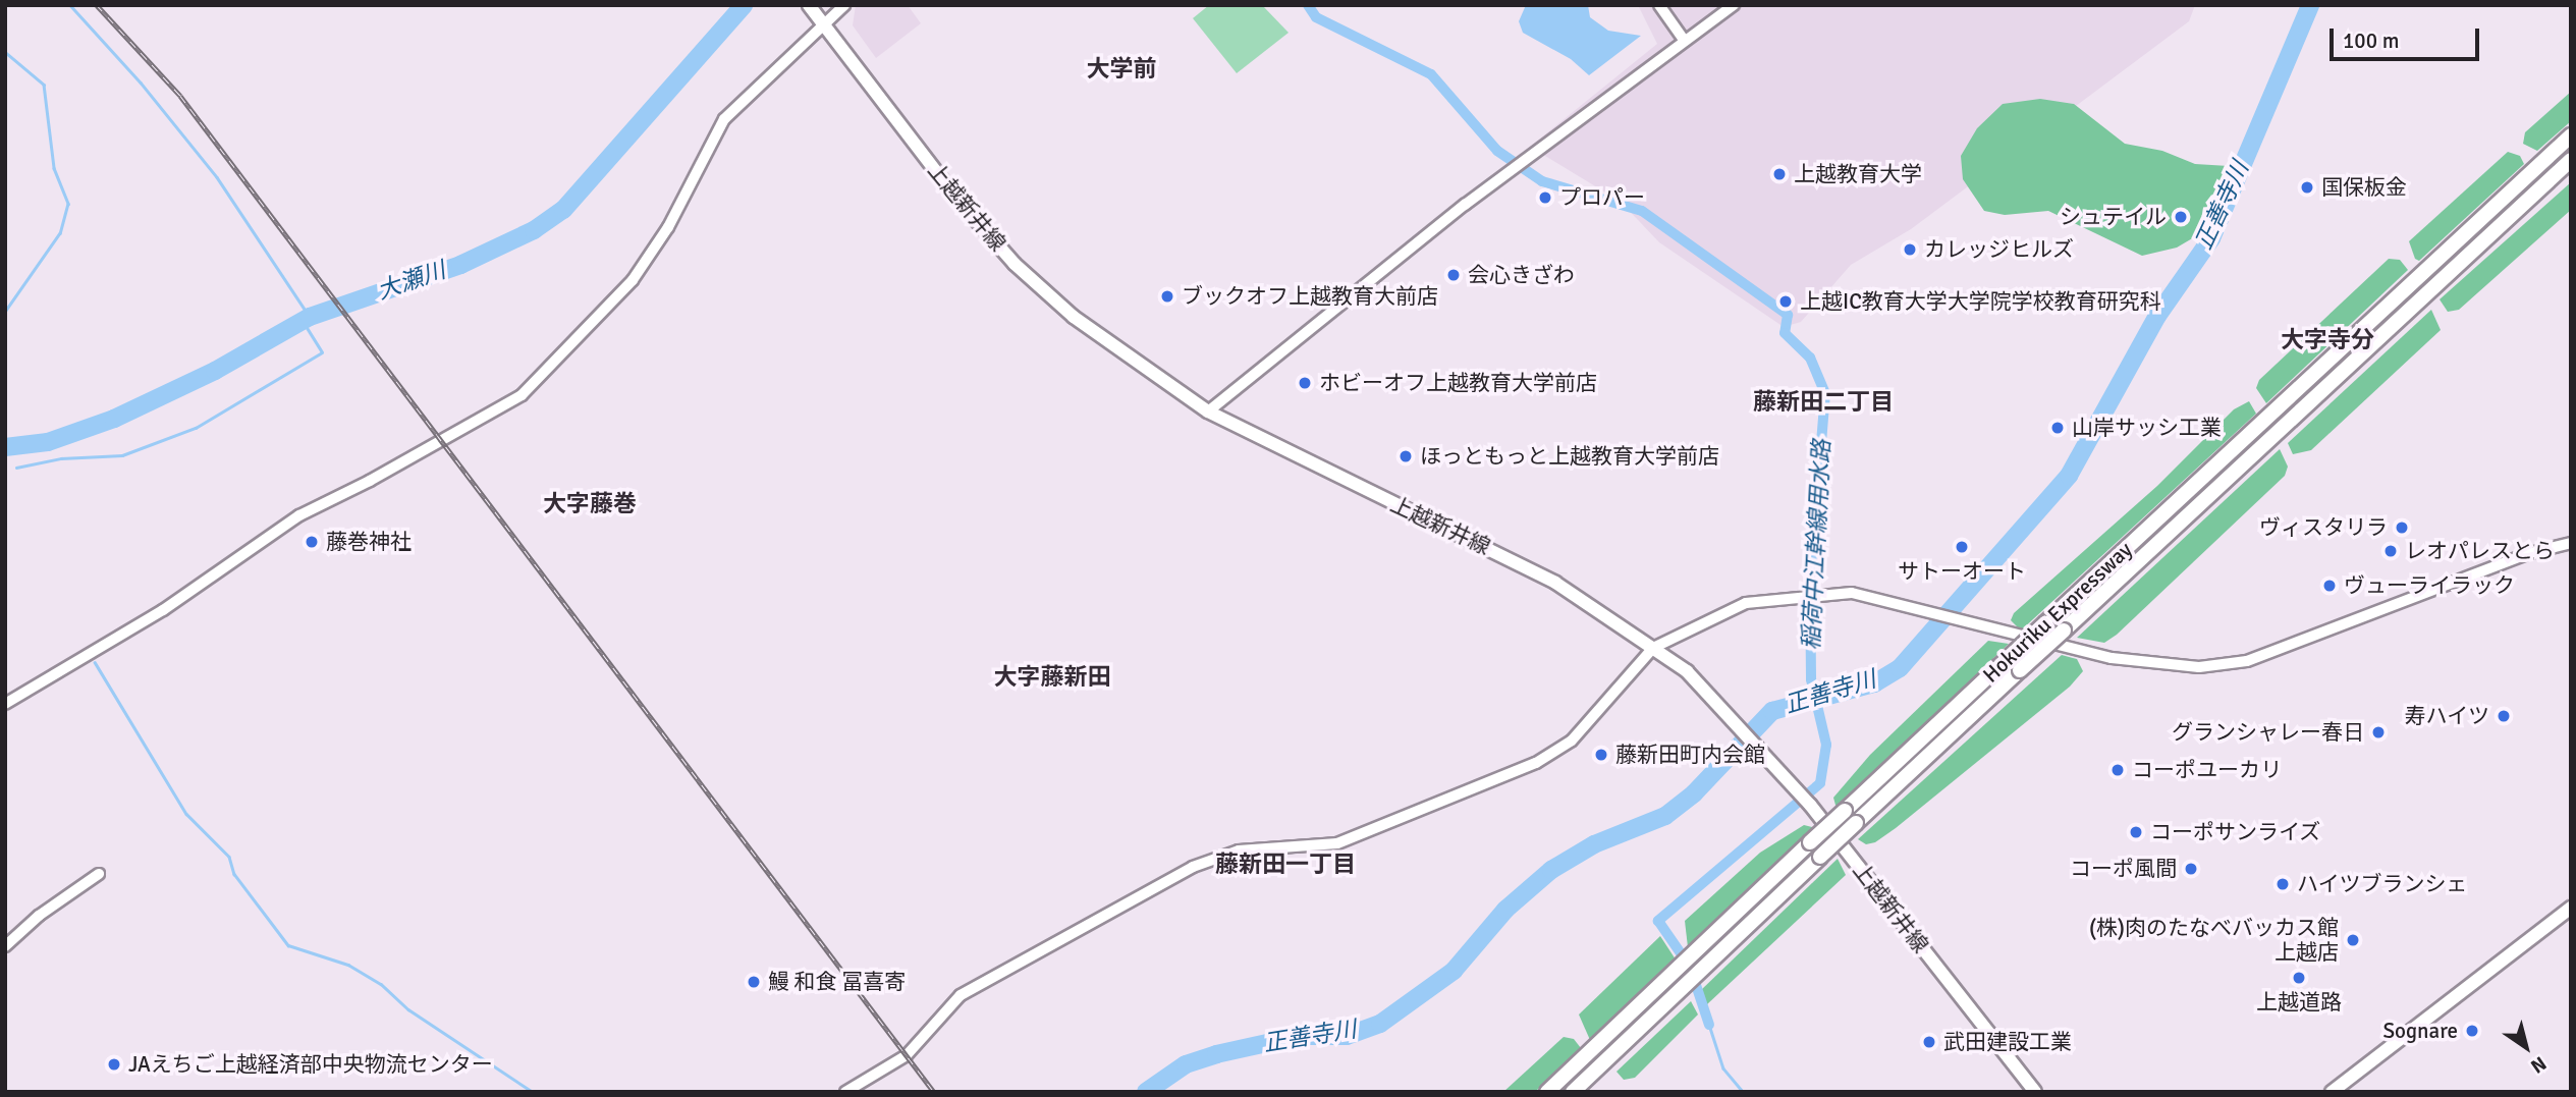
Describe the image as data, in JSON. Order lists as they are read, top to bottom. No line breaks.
{"streets":{"highway":["Hokuriku Expressway"],"main road":["上越新井線"]},"districts":["大学前","大字寺分","藤新田二丁目","大字藤巻","大字藤新田","藤新田一丁目"],"water":["正善寺川","大瀬川","稲荷中江幹線用水路"],"places":["上越教育大学","国保板金","プロパー","シュテイル","カレッジヒルズ","会心きざわ","ブックオフ上越教育大前店","上越IC教育大学大学院学校教育研究科","ホビーオフ上越教育大学前店","山岸サッシ工業","ほっともっと上越教育大学前店","ヴィスタリラ","藤巻神社","サトーオート","レオパレスとら","ヴューライラック","寿ハイツ","グランシャレー春日","藤新田町内会館","コーポユーカリ","コーポサンライズ","コーポ風間","ハイツブランシェ","(株)肉のたなべバッカス館 上越店","上越道路","鰻 和食 冨喜寄","Sognare","武田建設工業","JAえちご上越経済部中央物流センター"],"scale_bar":"100 m","north":"bottom right"}
